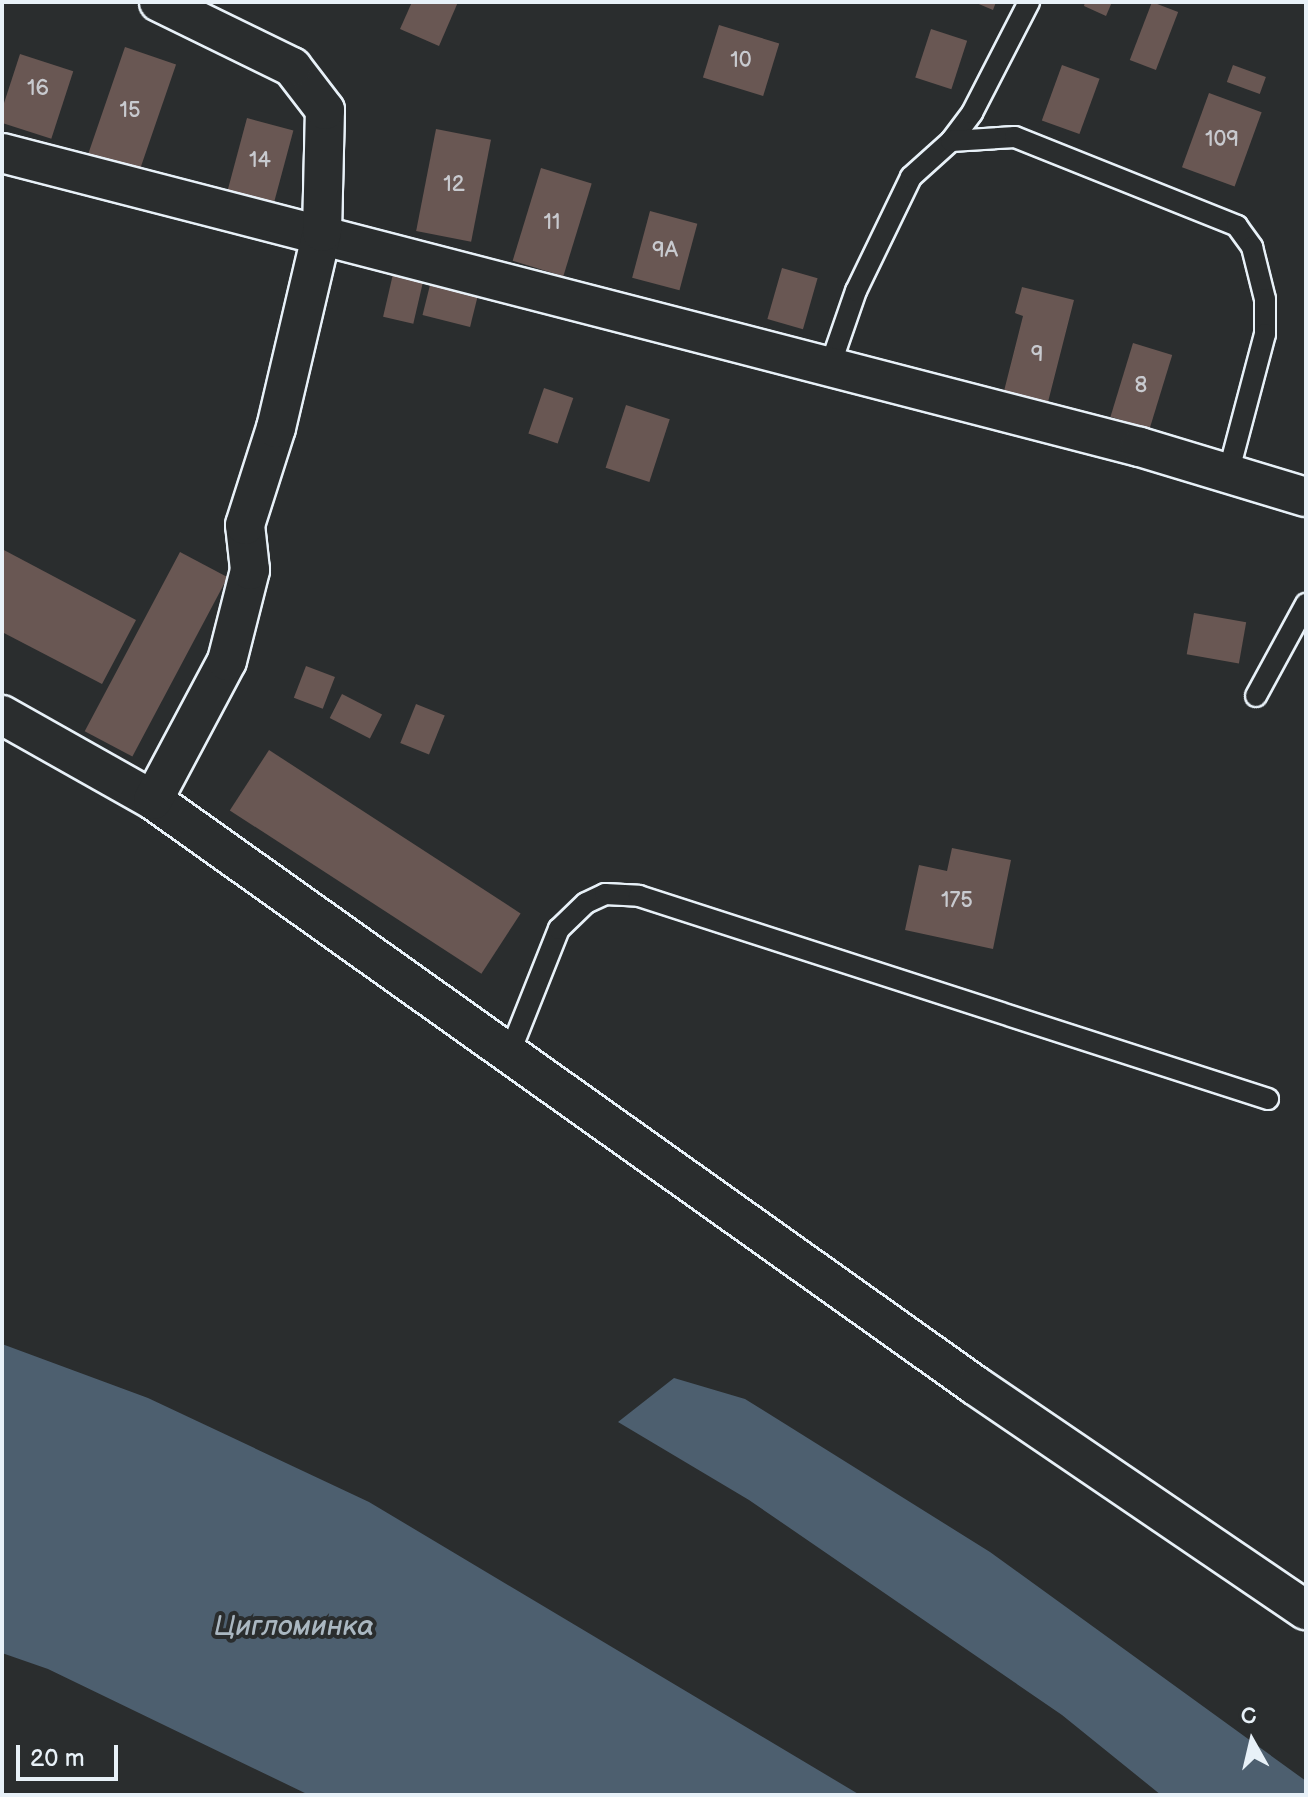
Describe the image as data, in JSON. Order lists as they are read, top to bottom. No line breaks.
{"water":["Цигломинка"],"house_numbers":["10","16","15","109","14","12","11","9А","9","8","175"],"scale_bar":"20 m","north":"top"}
